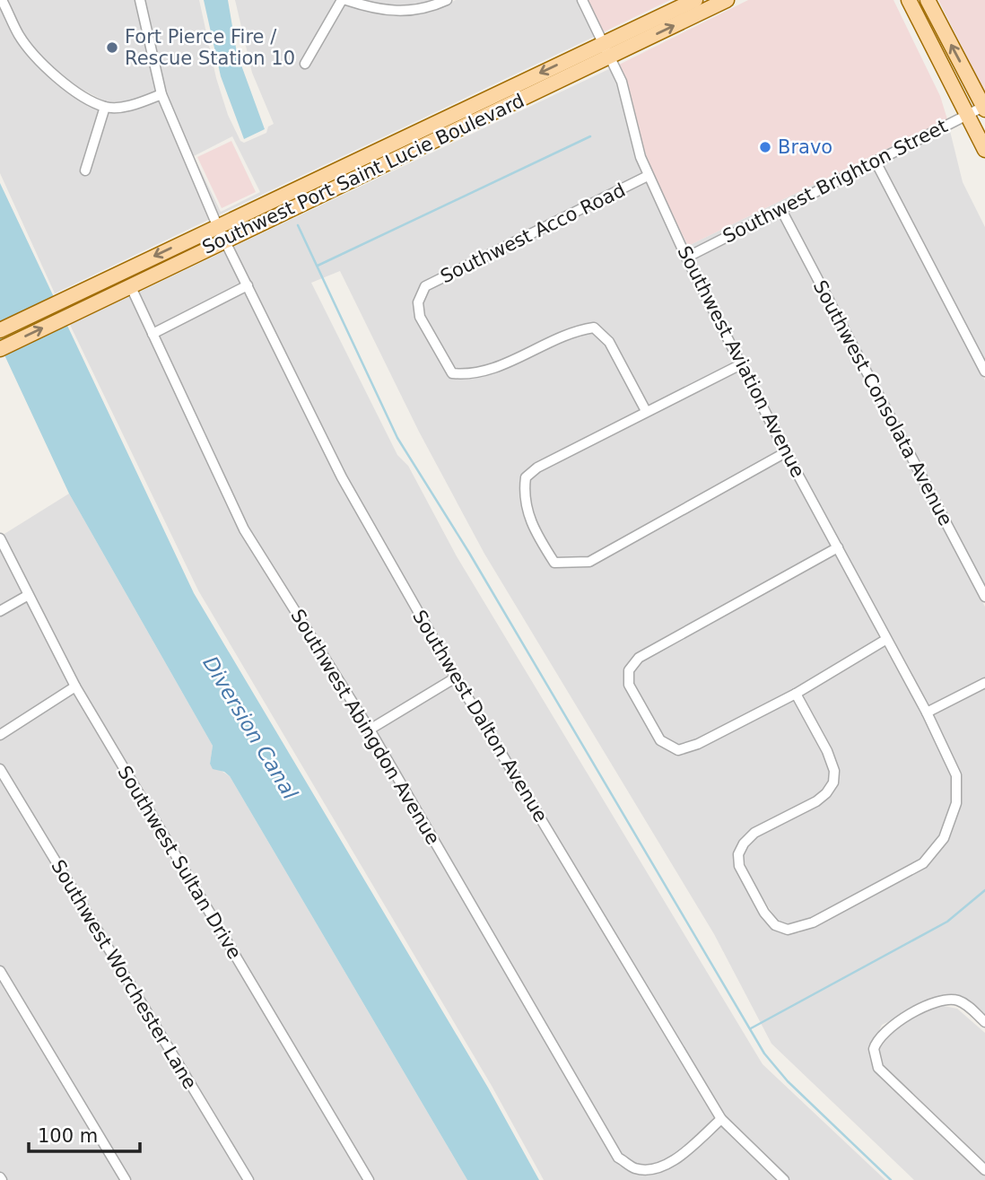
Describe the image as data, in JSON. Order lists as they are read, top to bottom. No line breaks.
{"streets":{"main road":["Southwest Port Saint Lucie Boulevard"],"street":["Southwest Brighton Street","Southwest Acco Road","Southwest Aviation Avenue","Southwest Consolata Avenue","Southwest Dalton Avenue","Southwest Abingdon Avenue","Southwest Sultan Drive","Southwest Worchester Lane"]},"crossings":[["Southwest Port Saint Lucie Boulevard","Southwest Aviation Avenue"],["Southwest Port Saint Lucie Boulevard","Southwest Dalton Avenue"],["Southwest Port Saint Lucie Boulevard","Southwest Abingdon Avenue"],["Southwest Brighton Street","Southwest Aviation Avenue"],["Southwest Brighton Street","Southwest Consolata Avenue"],["Southwest Acco Road","Southwest Aviation Avenue"],["Southwest Dalton Avenue","Southwest Abingdon Avenue"]],"water":["Diversion Canal"],"places":["Fort Pierce Fire / Rescue Station 10","Bravo"],"scale_bar":"100 m"}
